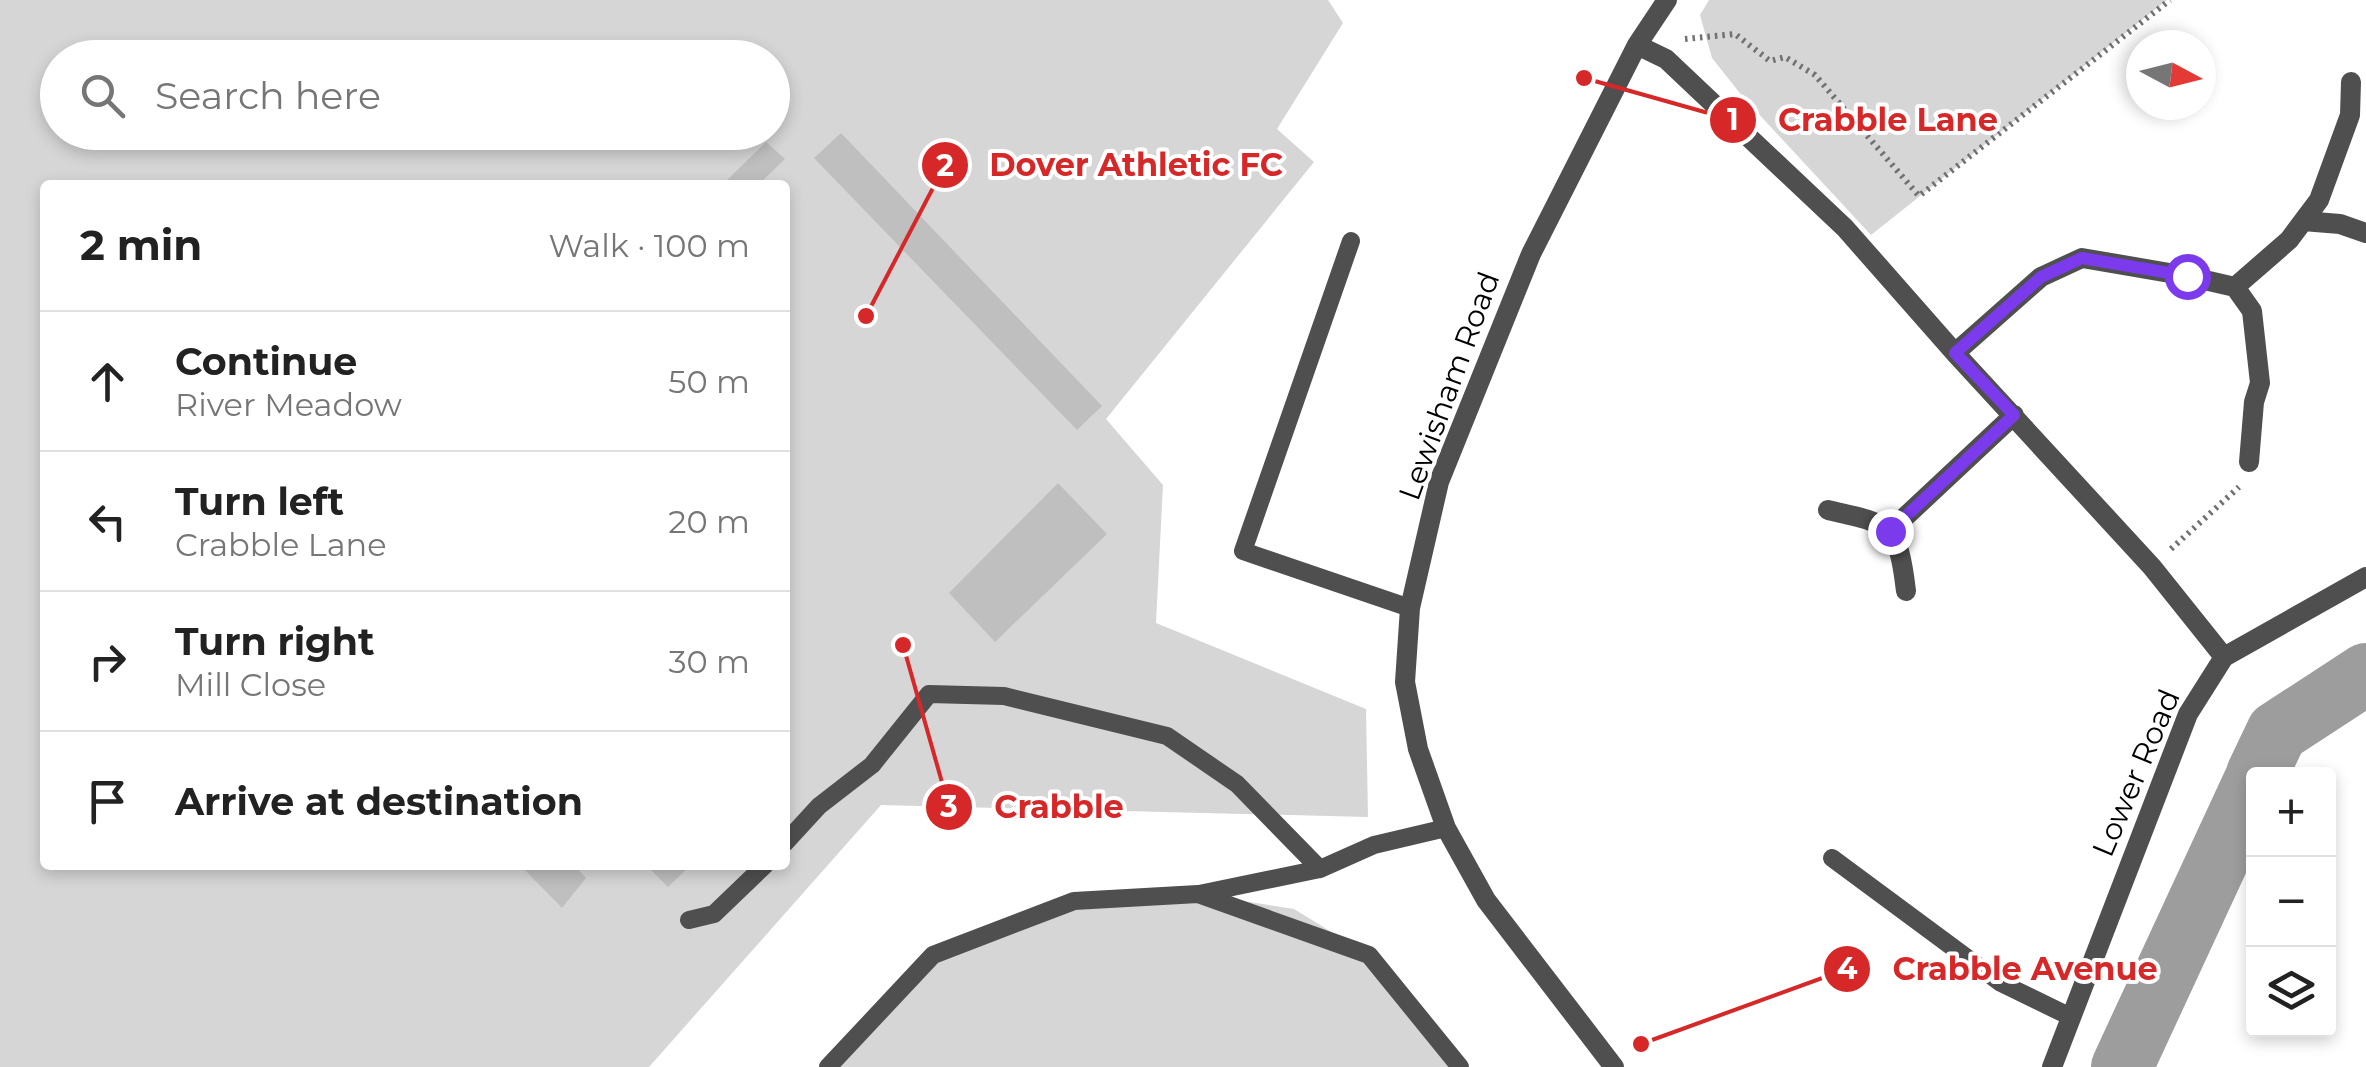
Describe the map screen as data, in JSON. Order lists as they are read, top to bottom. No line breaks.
{"streets":{"street":["Lewisham Road","Lower Road"]},"places":["Crabble Lane","Dover Athletic FC","Crabble","Crabble Avenue"],"north":"right","page":{"search":"Search here","heading":["2 min","Walk · 100 m"],"list":[["Continue","River Meadow","50 m"],["Turn left","Crabble Lane","20 m"],["Turn right","Mill Close","30 m"],"Arrive at destination"],"map_buttons":["+","−"]}}
